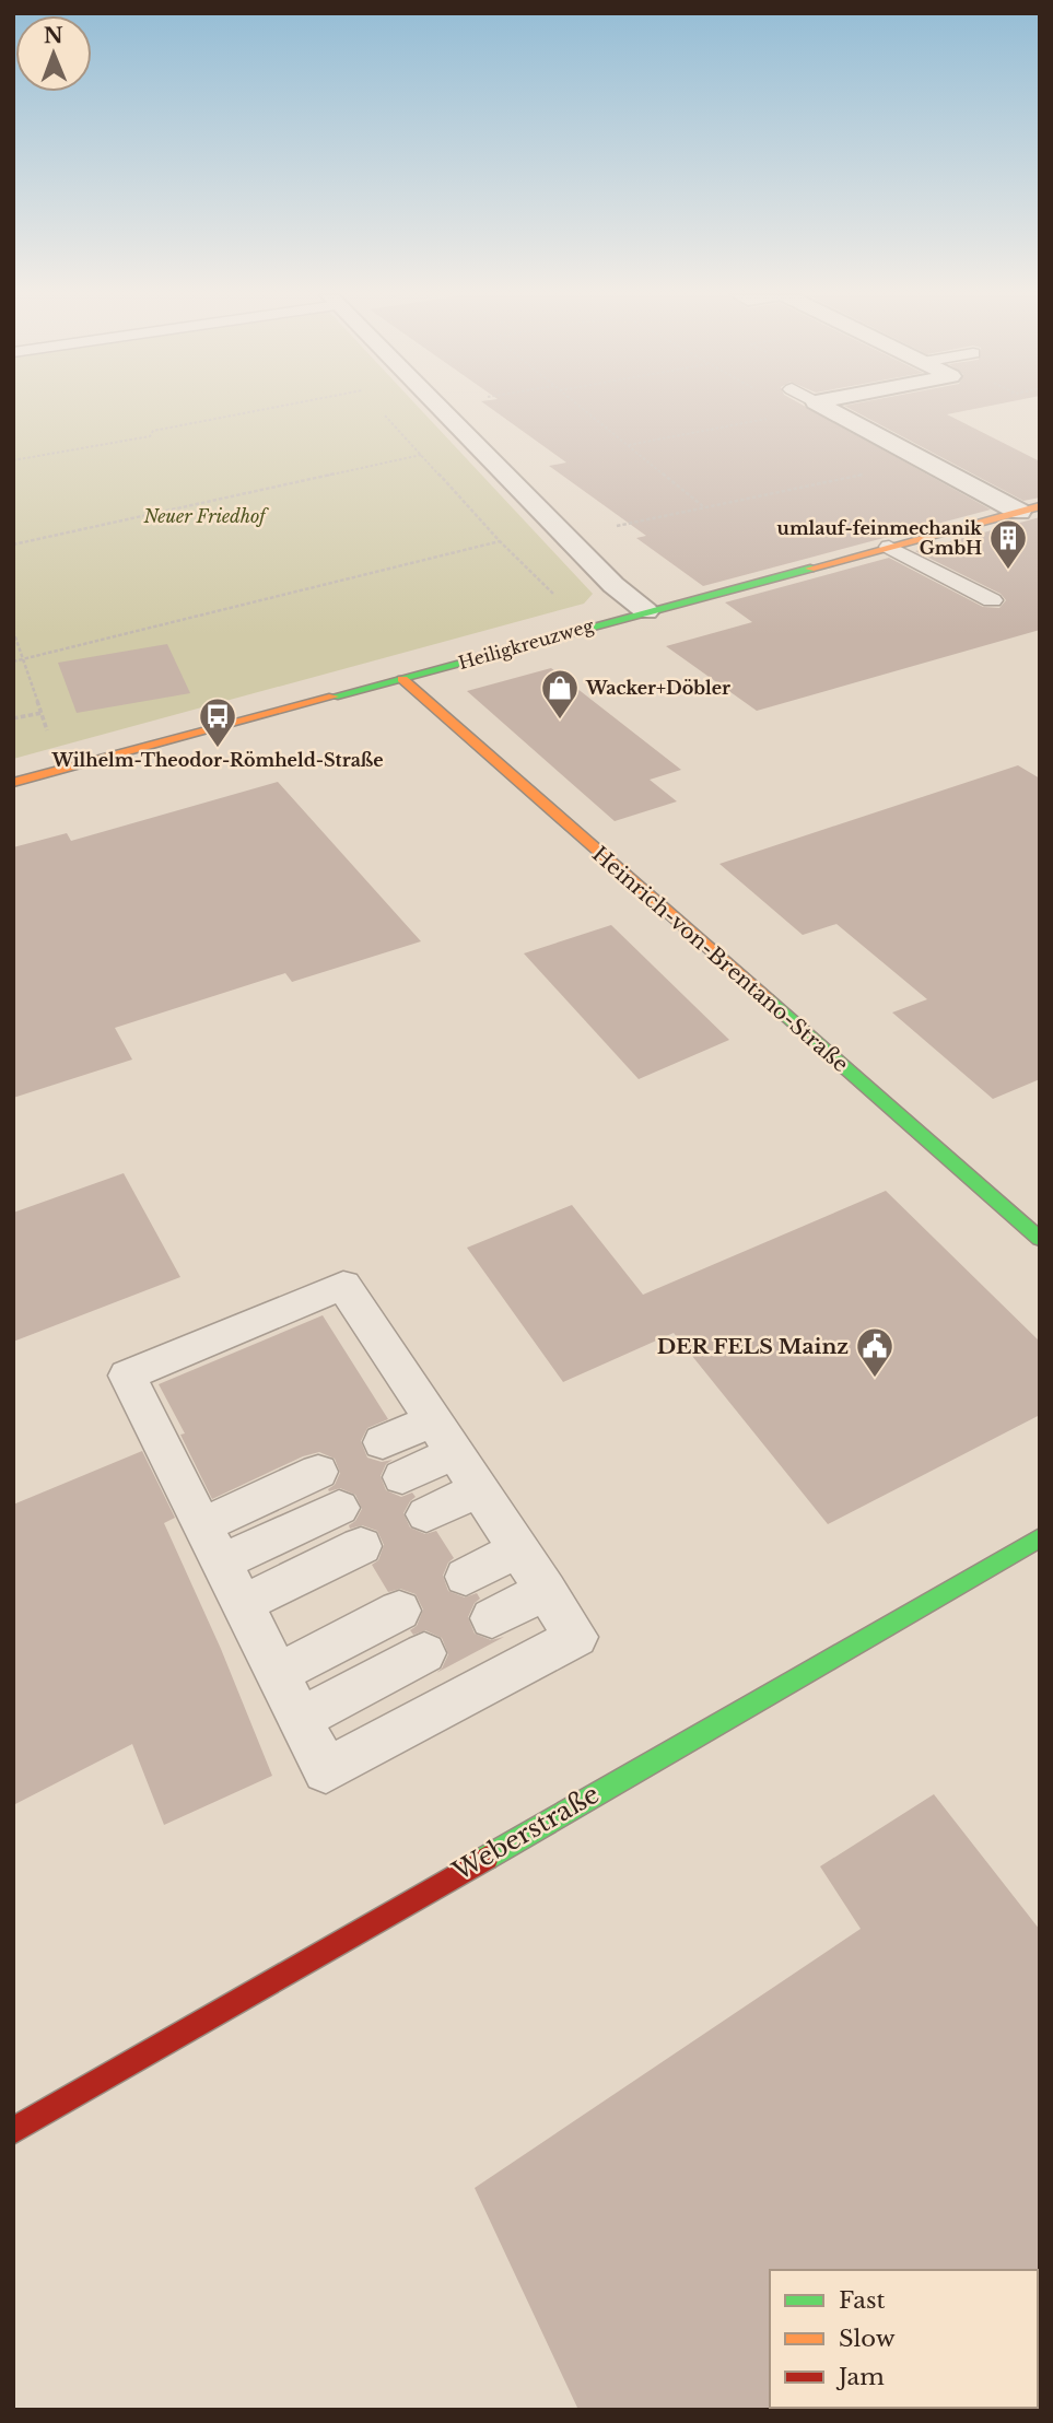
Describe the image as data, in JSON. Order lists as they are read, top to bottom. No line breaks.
{"streets":{"street":["Heiligkreuzweg","Heinrich-von-Brentano-Straße","Weberstraße"]},"crossings":[["Heiligkreuzweg","Heinrich-von-Brentano-Straße"]],"parks":["Neuer Friedhof"],"places":{"building":["umlauf-feinmechanik GmbH"],"shop":["Wacker+Döbler"],"bus stop":["Wilhelm-Theodor-Römheld-Straße"],"public building":["DER FELS Mainz"]},"legend":["Fast","Slow","Jam"],"north":"top"}
